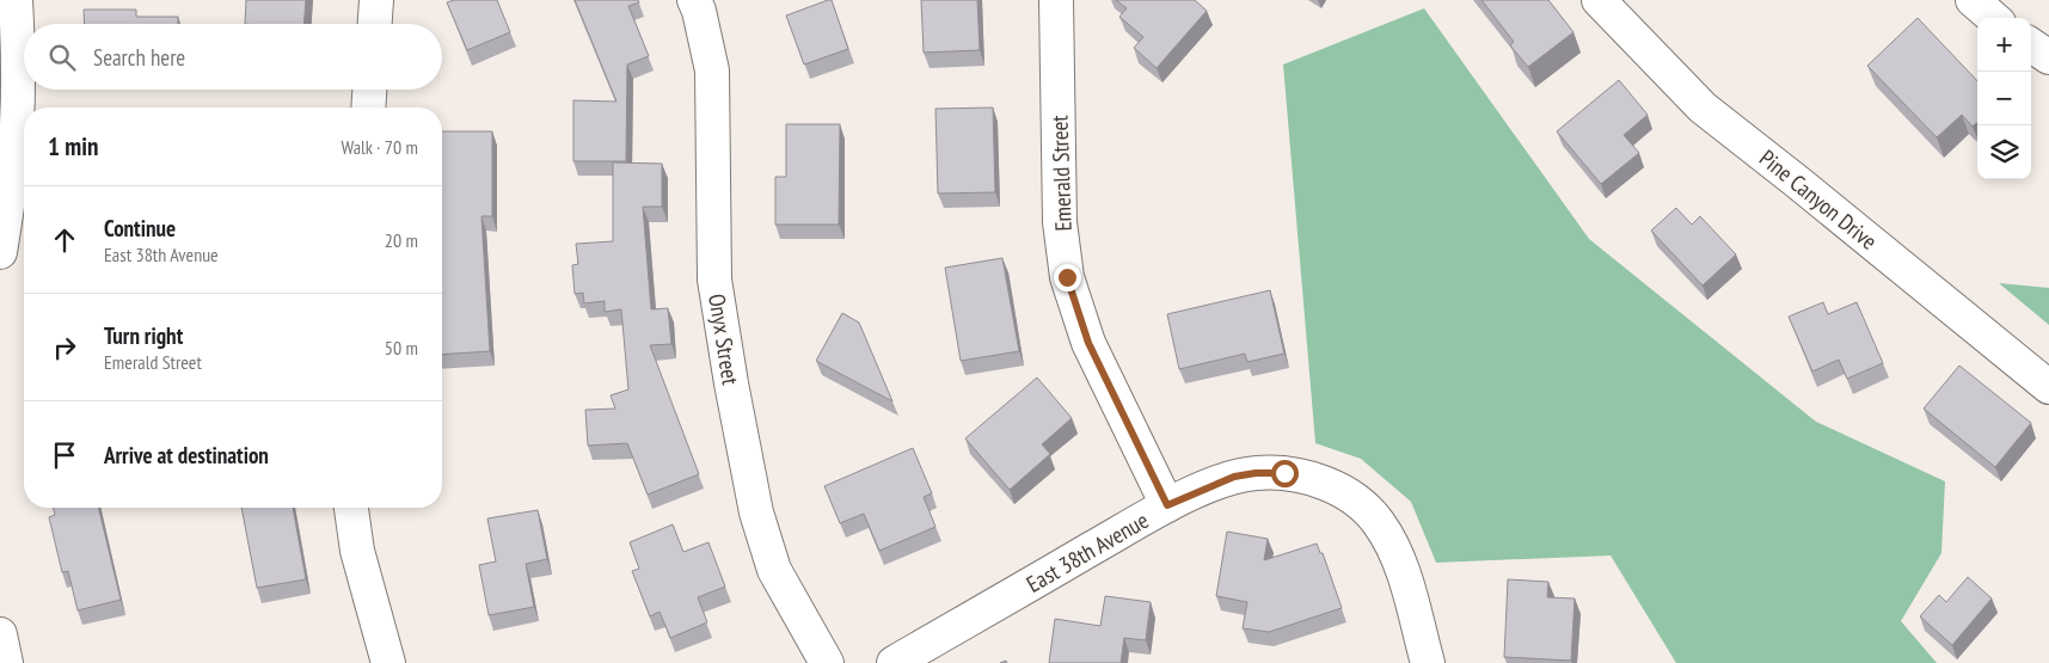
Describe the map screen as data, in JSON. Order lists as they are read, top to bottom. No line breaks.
{"streets":{"street":["Emerald Street","Pine Canyon Drive","Onyx Street","East 38th Avenue"]},"crossings":[["Emerald Street","East 38th Avenue"]],"page":{"map_buttons":["+","−"],"search":"Search here","heading":["1 min","Walk · 70 m"],"list":[["Continue","East 38th Avenue","20 m"],["Turn right","Emerald Street","50 m"],"Arrive at destination"]}}
